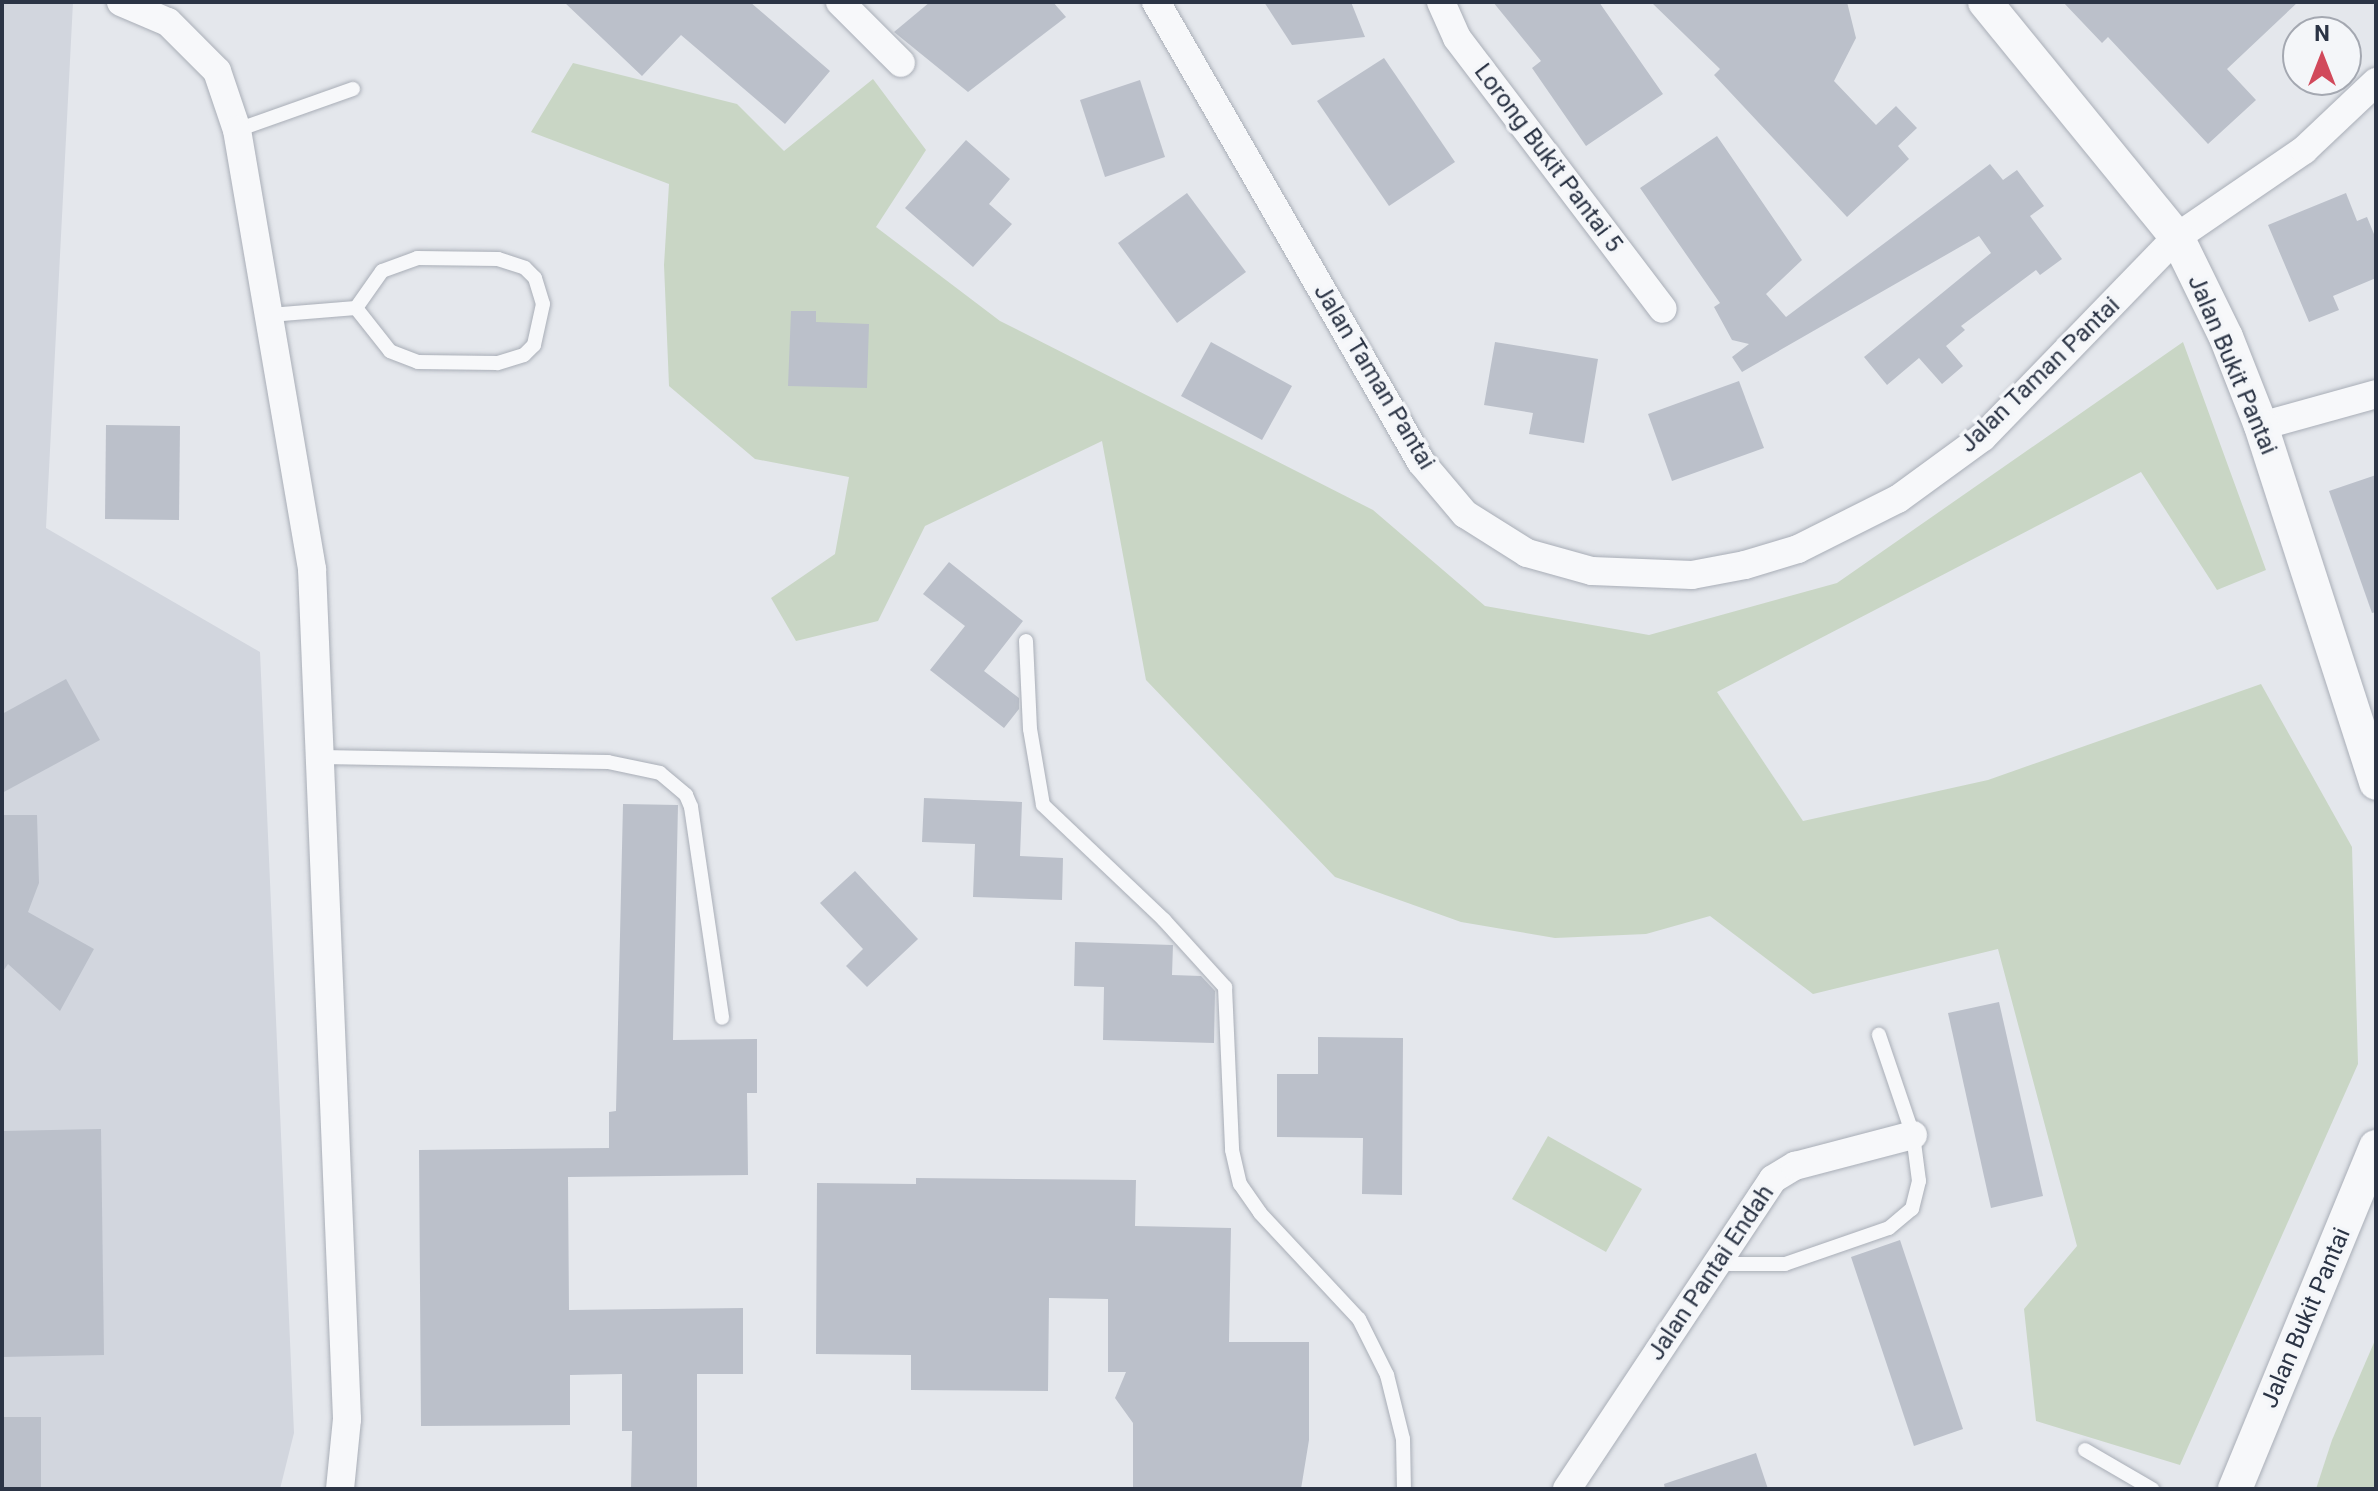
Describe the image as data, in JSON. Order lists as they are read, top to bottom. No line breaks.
{"streets":{"street":["Lorong Bukit Pantai 5","Jalan Bukit Pantai","Jalan Taman Pantai","Jalan Pantai Endah"]},"crossings":[["Jalan Bukit Pantai","Jalan Taman Pantai"]],"north":"top"}
